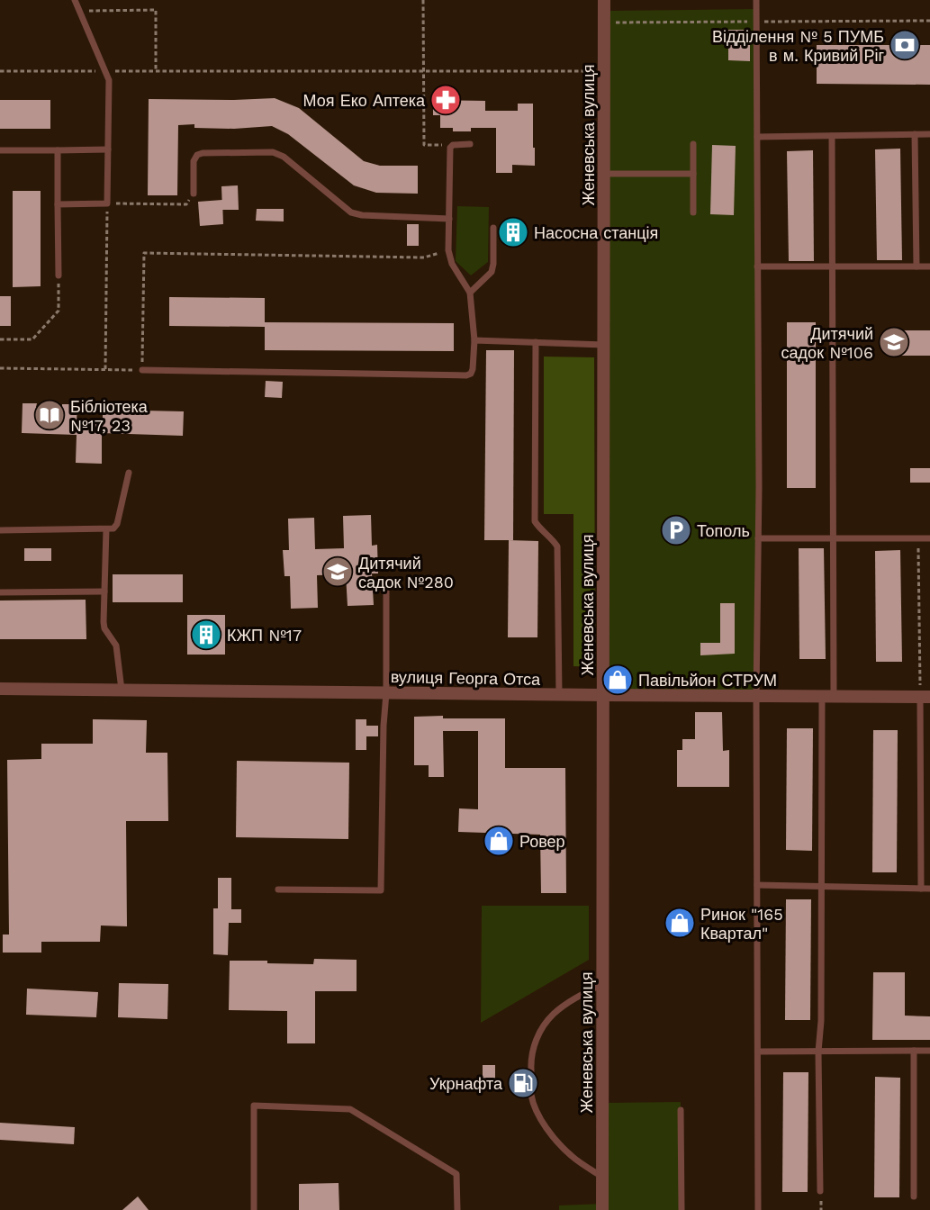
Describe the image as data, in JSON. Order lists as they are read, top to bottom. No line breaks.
{"streets":{"street":["Женевська вулиця","вулиця Георга Отса"]},"crossings":[["Женевська вулиця","вулиця Георга Отса"]],"places":{"bank":["Відділення № 5 ПУМБ в м. Кривий Ріг"],"pharmacy":["Моя Еко Аптека"],"building":["Насосна станція","КЖП №17"],"school or university":["Дитячий садок №106","Дитячий садок №280"],"library":["Бібліотека №17, 23"],"parking":["Тополь"],"shop":["Павільйон СТРУМ","Ровер","Ринок \"165 Квартал\""],"fuel station":["Укрнафта"]}}
